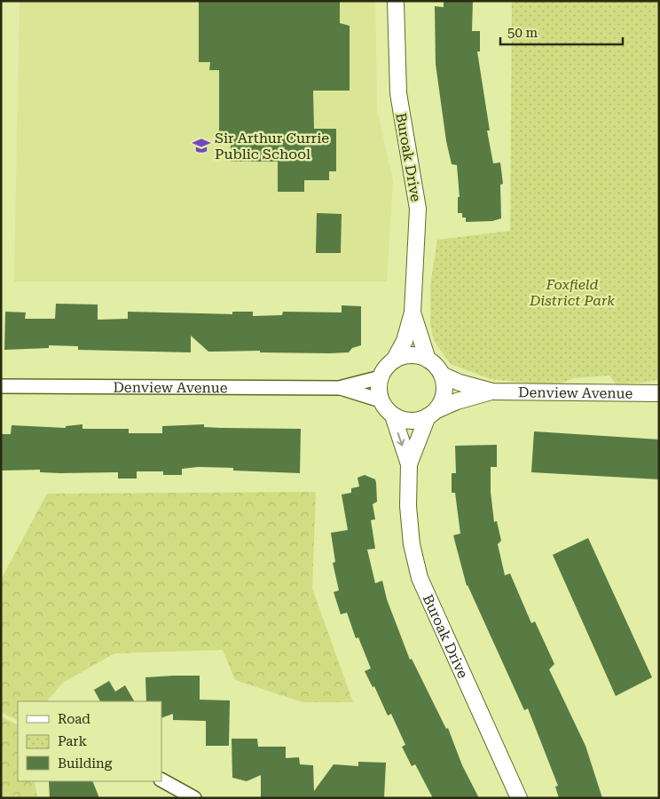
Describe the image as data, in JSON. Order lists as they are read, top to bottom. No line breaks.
{"streets":{"street":["Buroak Drive","Denview Avenue"]},"crossings":[["Buroak Drive","Denview Avenue"]],"parks":["Foxfield District Park"],"places":{"school or university":["Sir Arthur Currie Public School"]},"legend":["Road","Park","Building"],"scale_bar":"50 m"}
